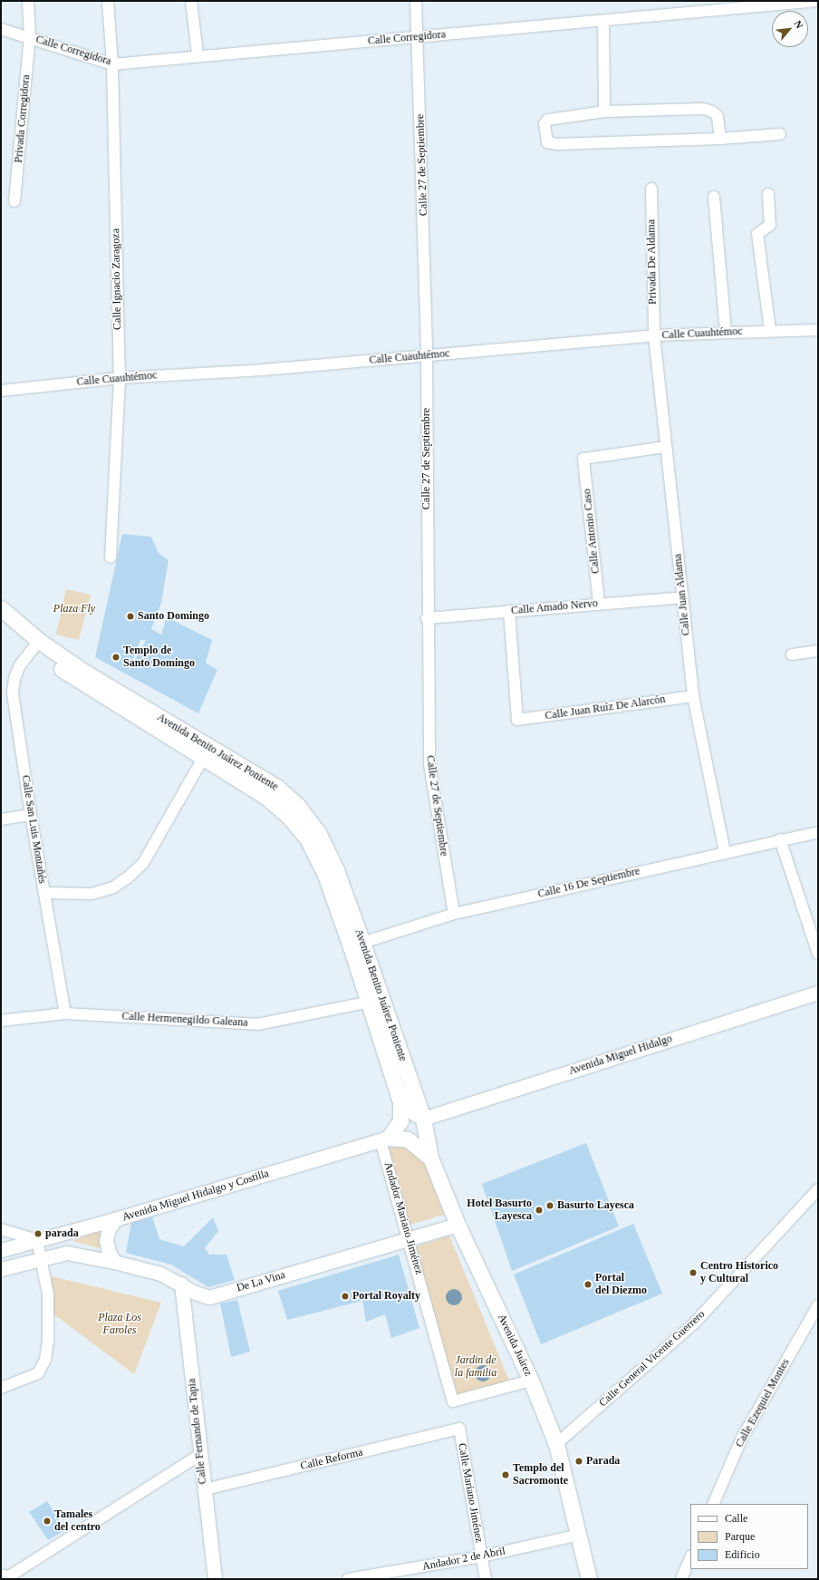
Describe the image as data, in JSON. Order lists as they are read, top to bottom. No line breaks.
{"streets":{"main road":["Avenida Benito Juárez Poniente","Avenida Juárez"],"street":["Calle Corregidora","Privada Corregidora","Calle 27 de Septiembre","Privada De Aldama","Calle Ignacio Zaragoza","Calle Cuauhtémoc","Calle Antonio Caso","Calle Juan Aldama","Calle Amado Nervo","Calle Juan Ruíz De Alarcón","Calle San Luis Montañés","Calle 16 De Septiembre","Calle Hermenegildo Galeana","Avenida Miguel Hidalgo","Avenida Miguel Hidalgo y Costilla","Andador Mariano Jiménez","De La Vina","Calle General Vicente Guerrero","Calle Ezequiel Montes","Calle Fernando de Tapia","Calle Reforma","Calle Mariano Jiménez","Andador 2 de Abril"]},"crossings":[["Calle Corregidora","Privada Corregidora"],["Calle Corregidora","Calle 27 de Septiembre"],["Calle Corregidora","Calle Ignacio Zaragoza"],["Calle 27 de Septiembre","Calle Cuauhtémoc"],["Calle 27 de Septiembre","Calle Amado Nervo"],["Calle 27 de Septiembre","Calle 16 De Septiembre"],["Privada De Aldama","Calle Cuauhtémoc"],["Privada De Aldama","Calle Juan Aldama"],["Calle Ignacio Zaragoza","Calle Cuauhtémoc"],["Calle Cuauhtémoc","Calle Juan Aldama"],["Calle Antonio Caso","Calle Juan Aldama"],["Calle Antonio Caso","Calle Amado Nervo"],["Calle Juan Aldama","Calle Amado Nervo"],["Calle Juan Aldama","Calle Juan Ruíz De Alarcón"],["Calle Juan Aldama","Calle 16 De Septiembre"],["Calle Amado Nervo","Calle Juan Ruíz De Alarcón"],["Avenida Benito Juárez Poniente","Calle San Luis Montañés"],["Avenida Benito Juárez Poniente","Calle 16 De Septiembre"],["Avenida Benito Juárez Poniente","Calle Hermenegildo Galeana"],["Avenida Benito Juárez Poniente","Avenida Miguel Hidalgo"],["Avenida Benito Juárez Poniente","Avenida Miguel Hidalgo y Costilla"],["Avenida Benito Juárez Poniente","Andador Mariano Jiménez"],["Avenida Benito Juárez Poniente","Avenida Juárez"],["Calle San Luis Montañés","Calle Hermenegildo Galeana"],["Avenida Miguel Hidalgo","Avenida Juárez"],["Avenida Miguel Hidalgo y Costilla","Andador Mariano Jiménez"],["Andador Mariano Jiménez","De La Vina"],["Andador Mariano Jiménez","Avenida Juárez"],["De La Vina","Avenida Juárez"],["De La Vina","Calle Fernando de Tapia"],["Avenida Juárez","Calle General Vicente Guerrero"],["Avenida Juárez","Andador 2 de Abril"],["Calle Fernando de Tapia","Calle Reforma"],["Calle Reforma","Calle Mariano Jiménez"],["Calle Mariano Jiménez","Andador 2 de Abril"]],"parks":["Plaza Fly","Plaza Los Faroles","Jardin de la familia"],"places":["Santo Domingo","Templo de Santo Domingo","Basurto Layesca","Hotel Basurto Layesca","parada","Centro Historico y Cultural","Portal del Diezmo","Portal Royalty","Parada","Templo del Sacromonte","Tamales del centro"],"legend":["Calle","Parque","Edificio"],"north":"top right"}
